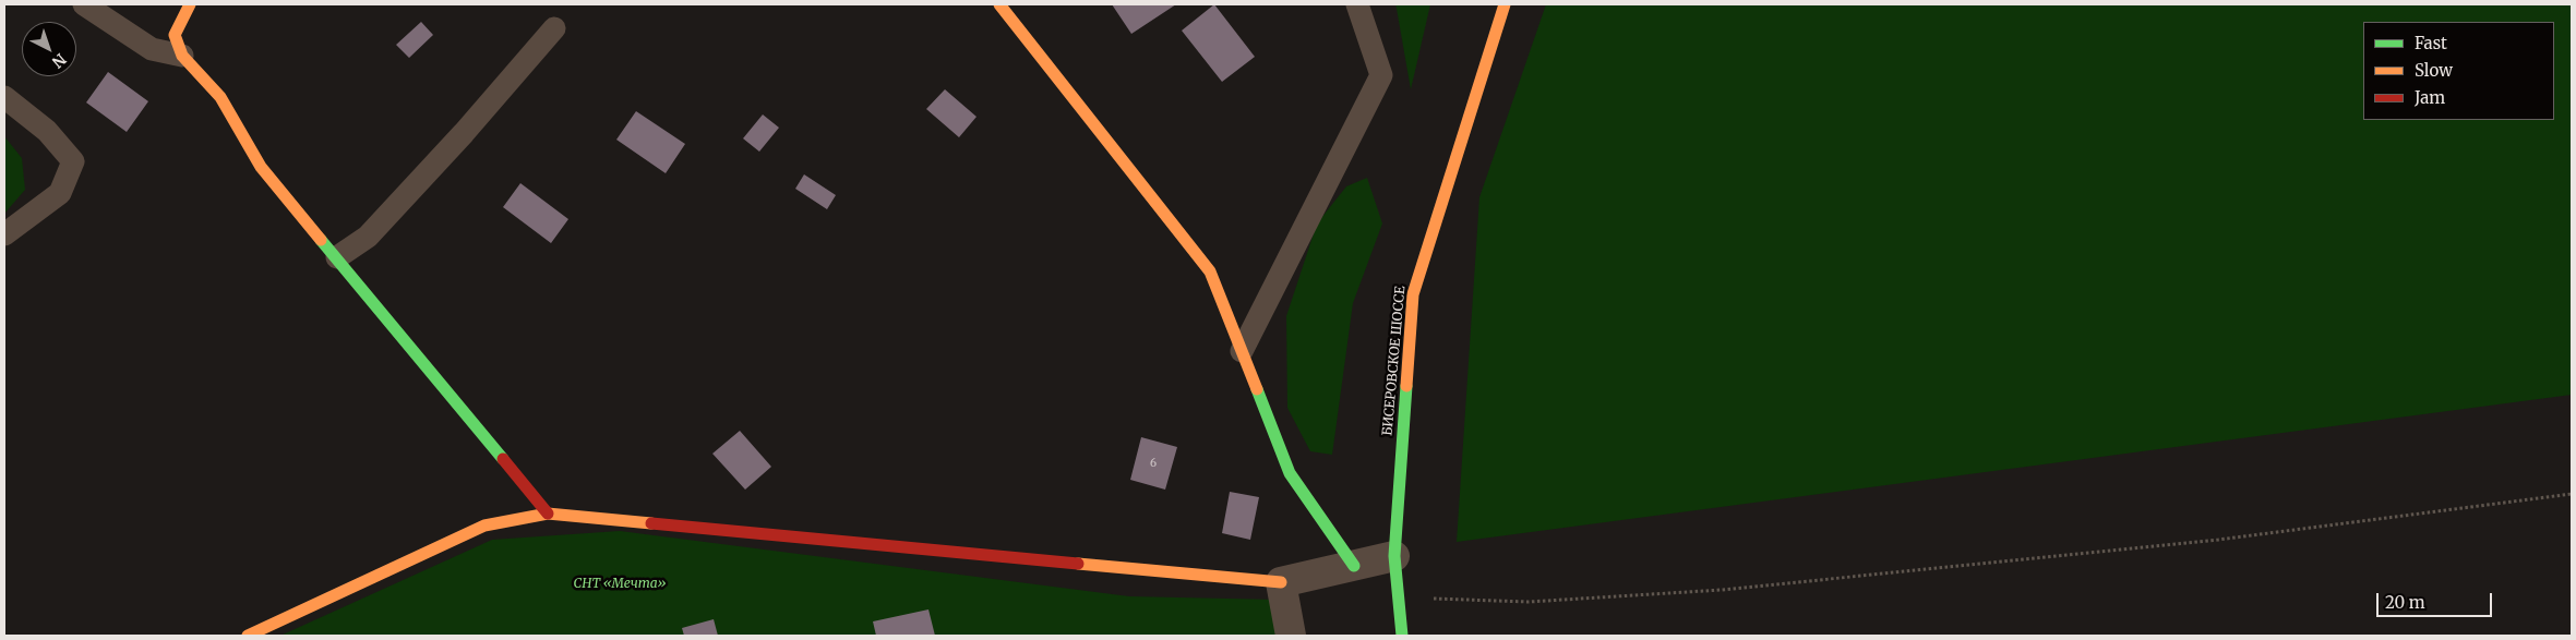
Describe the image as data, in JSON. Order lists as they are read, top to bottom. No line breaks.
{"streets":{"street":["БИСЕРОВСКОЕ ШОССЕ"]},"parks":["СНТ «Мечта»"],"house_numbers":["6"],"legend":["Fast","Slow","Jam"],"scale_bar":"20 m","north":"bottom right"}
